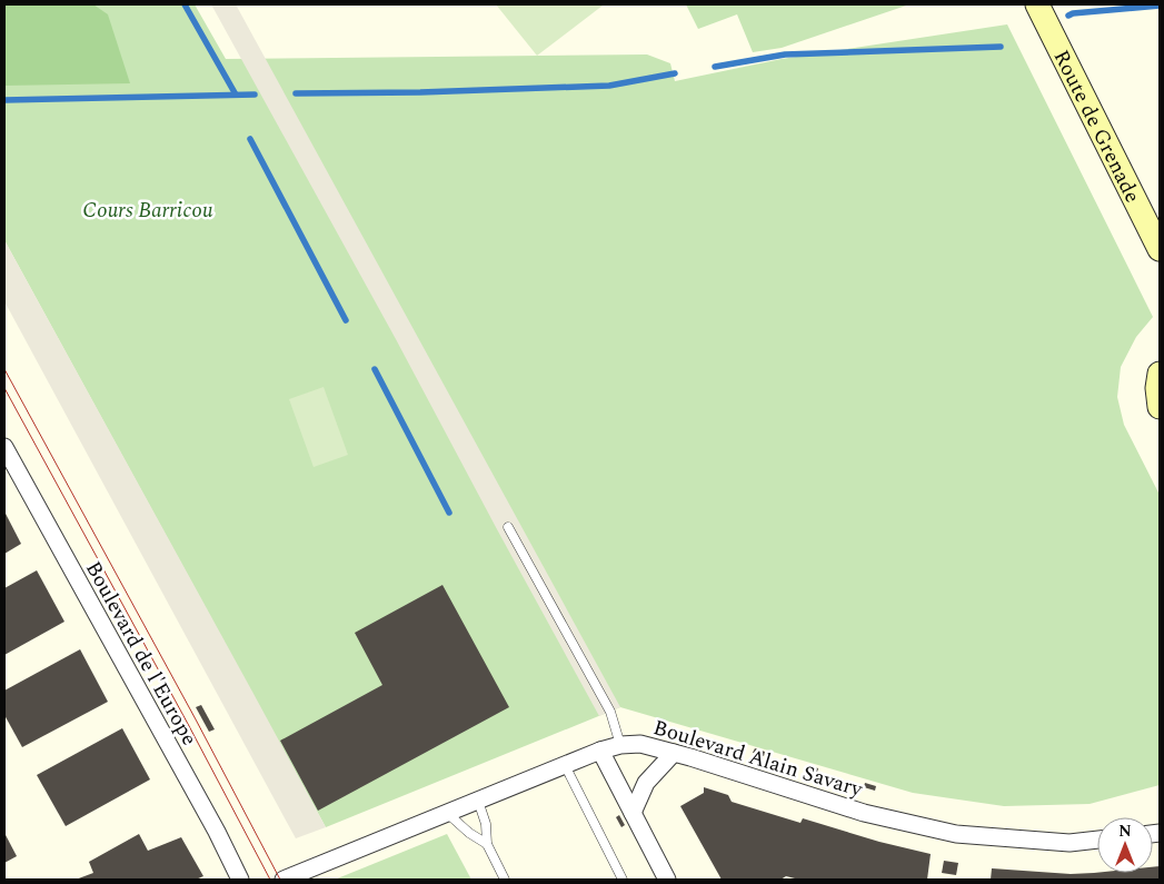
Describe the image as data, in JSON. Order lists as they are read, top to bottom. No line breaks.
{"streets":{"main road":["Route de Grenade"],"street":["Boulevard de l'Europe","Boulevard Alain Savary"]},"parks":["Cours Barricou"],"north":"top"}
